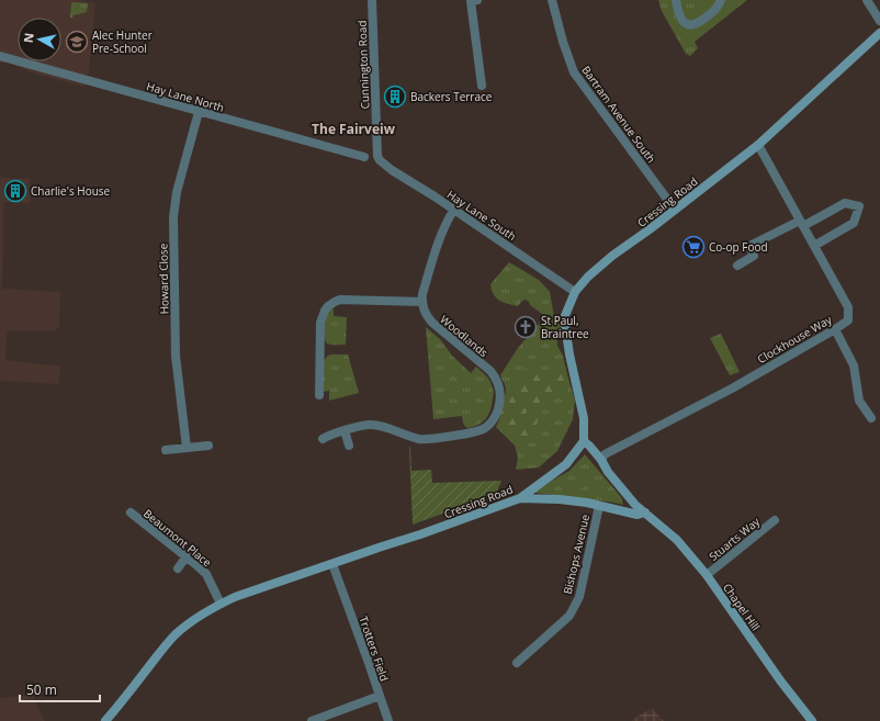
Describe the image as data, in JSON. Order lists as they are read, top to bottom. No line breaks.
{"streets":{"street":["Cunnington Road","Hay Lane North","Bartram Avenue South","Cressing Road","Hay Lane South","Howard Close","Woodlands","Clockhouse Way","Beaumont Place","Stuarts Way","Bishops Avenue","Chapel Hill","Trotters Field"]},"crossings":[["Cunnington Road","Hay Lane South"],["Hay Lane North","Howard Close"],["Bartram Avenue South","Cressing Road"],["Cressing Road","Hay Lane South"],["Cressing Road","Clockhouse Way"],["Cressing Road","Beaumont Place"],["Cressing Road","Chapel Hill"],["Cressing Road","Trotters Field"],["Clockhouse Way","Chapel Hill"],["Stuarts Way","Chapel Hill"]],"districts":["The Fairveiw"],"places":{"school or university":["Alec Hunter Pre-School"],"building":["Backers Terrace","Charlie's House"],"supermarket":["Co-op Food"],"church":["St Paul, Braintree"]},"scale_bar":"50 m","north":"left"}
